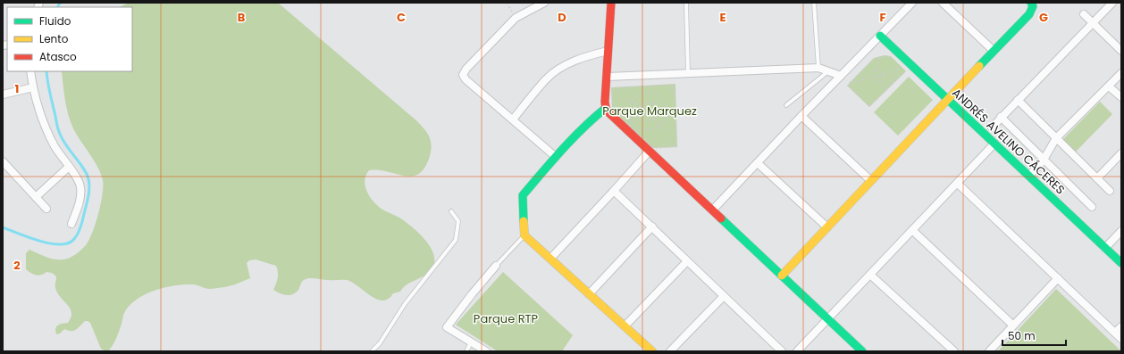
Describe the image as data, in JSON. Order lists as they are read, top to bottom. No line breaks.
{"streets":{"street":["ANDRÉS AVELINO CÁCERES"]},"parks":["Parque Marquez","Parque RTP"],"legend":["Fluido","Lento","Atasco"],"scale_bar":"50 m","grid":{"columns":["B","C","D","E","F","G"],"rows":["1","2"]}}
